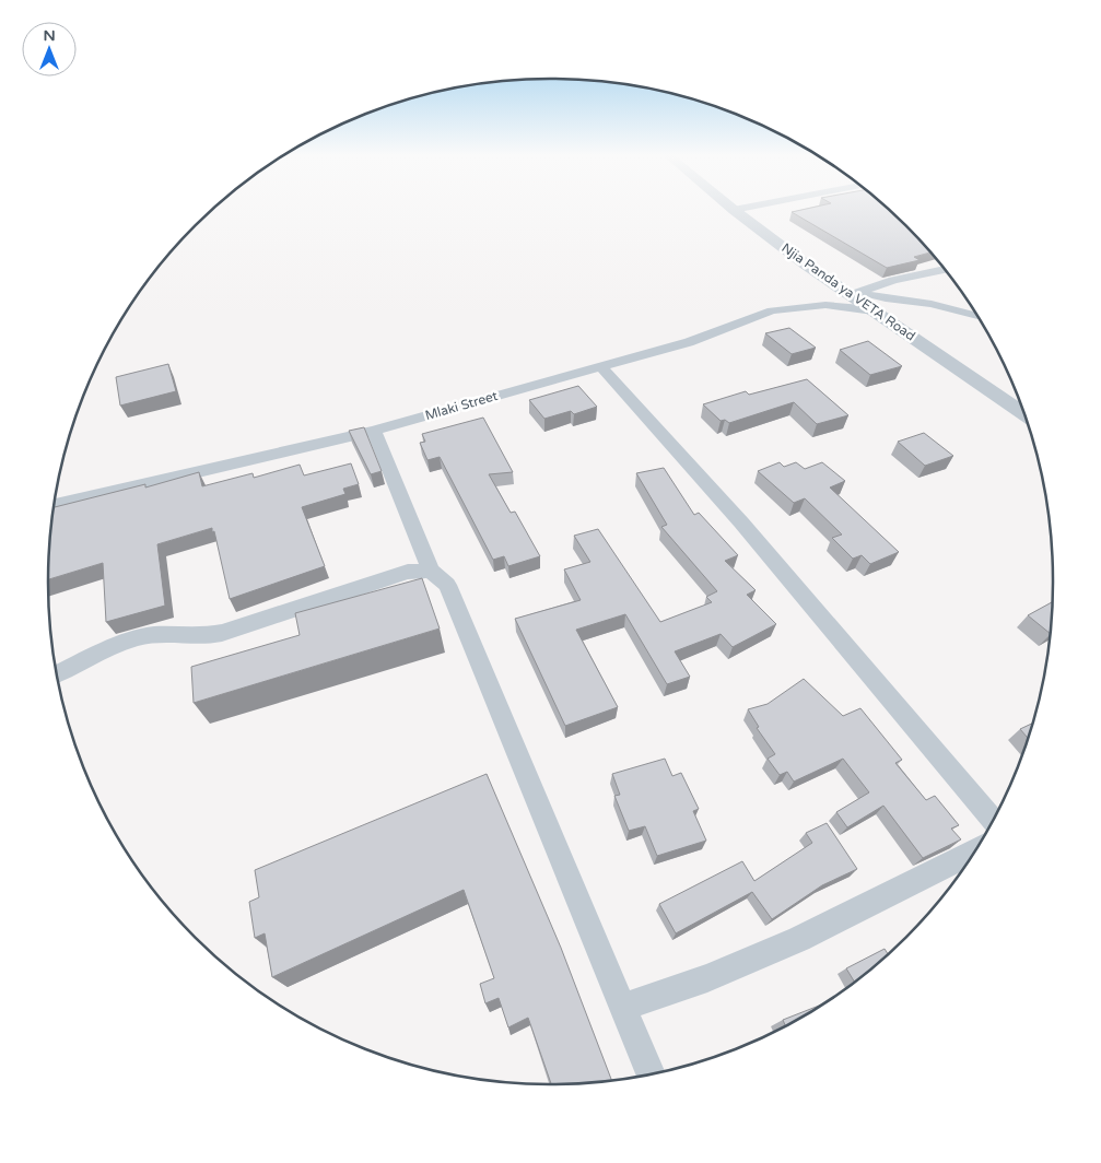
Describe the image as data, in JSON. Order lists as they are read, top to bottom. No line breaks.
{"streets":{"street":["Njia Panda ya VETA Road","Mlaki Street"]},"crossings":[["Njia Panda ya VETA Road","Mlaki Street"]],"north":"top"}
